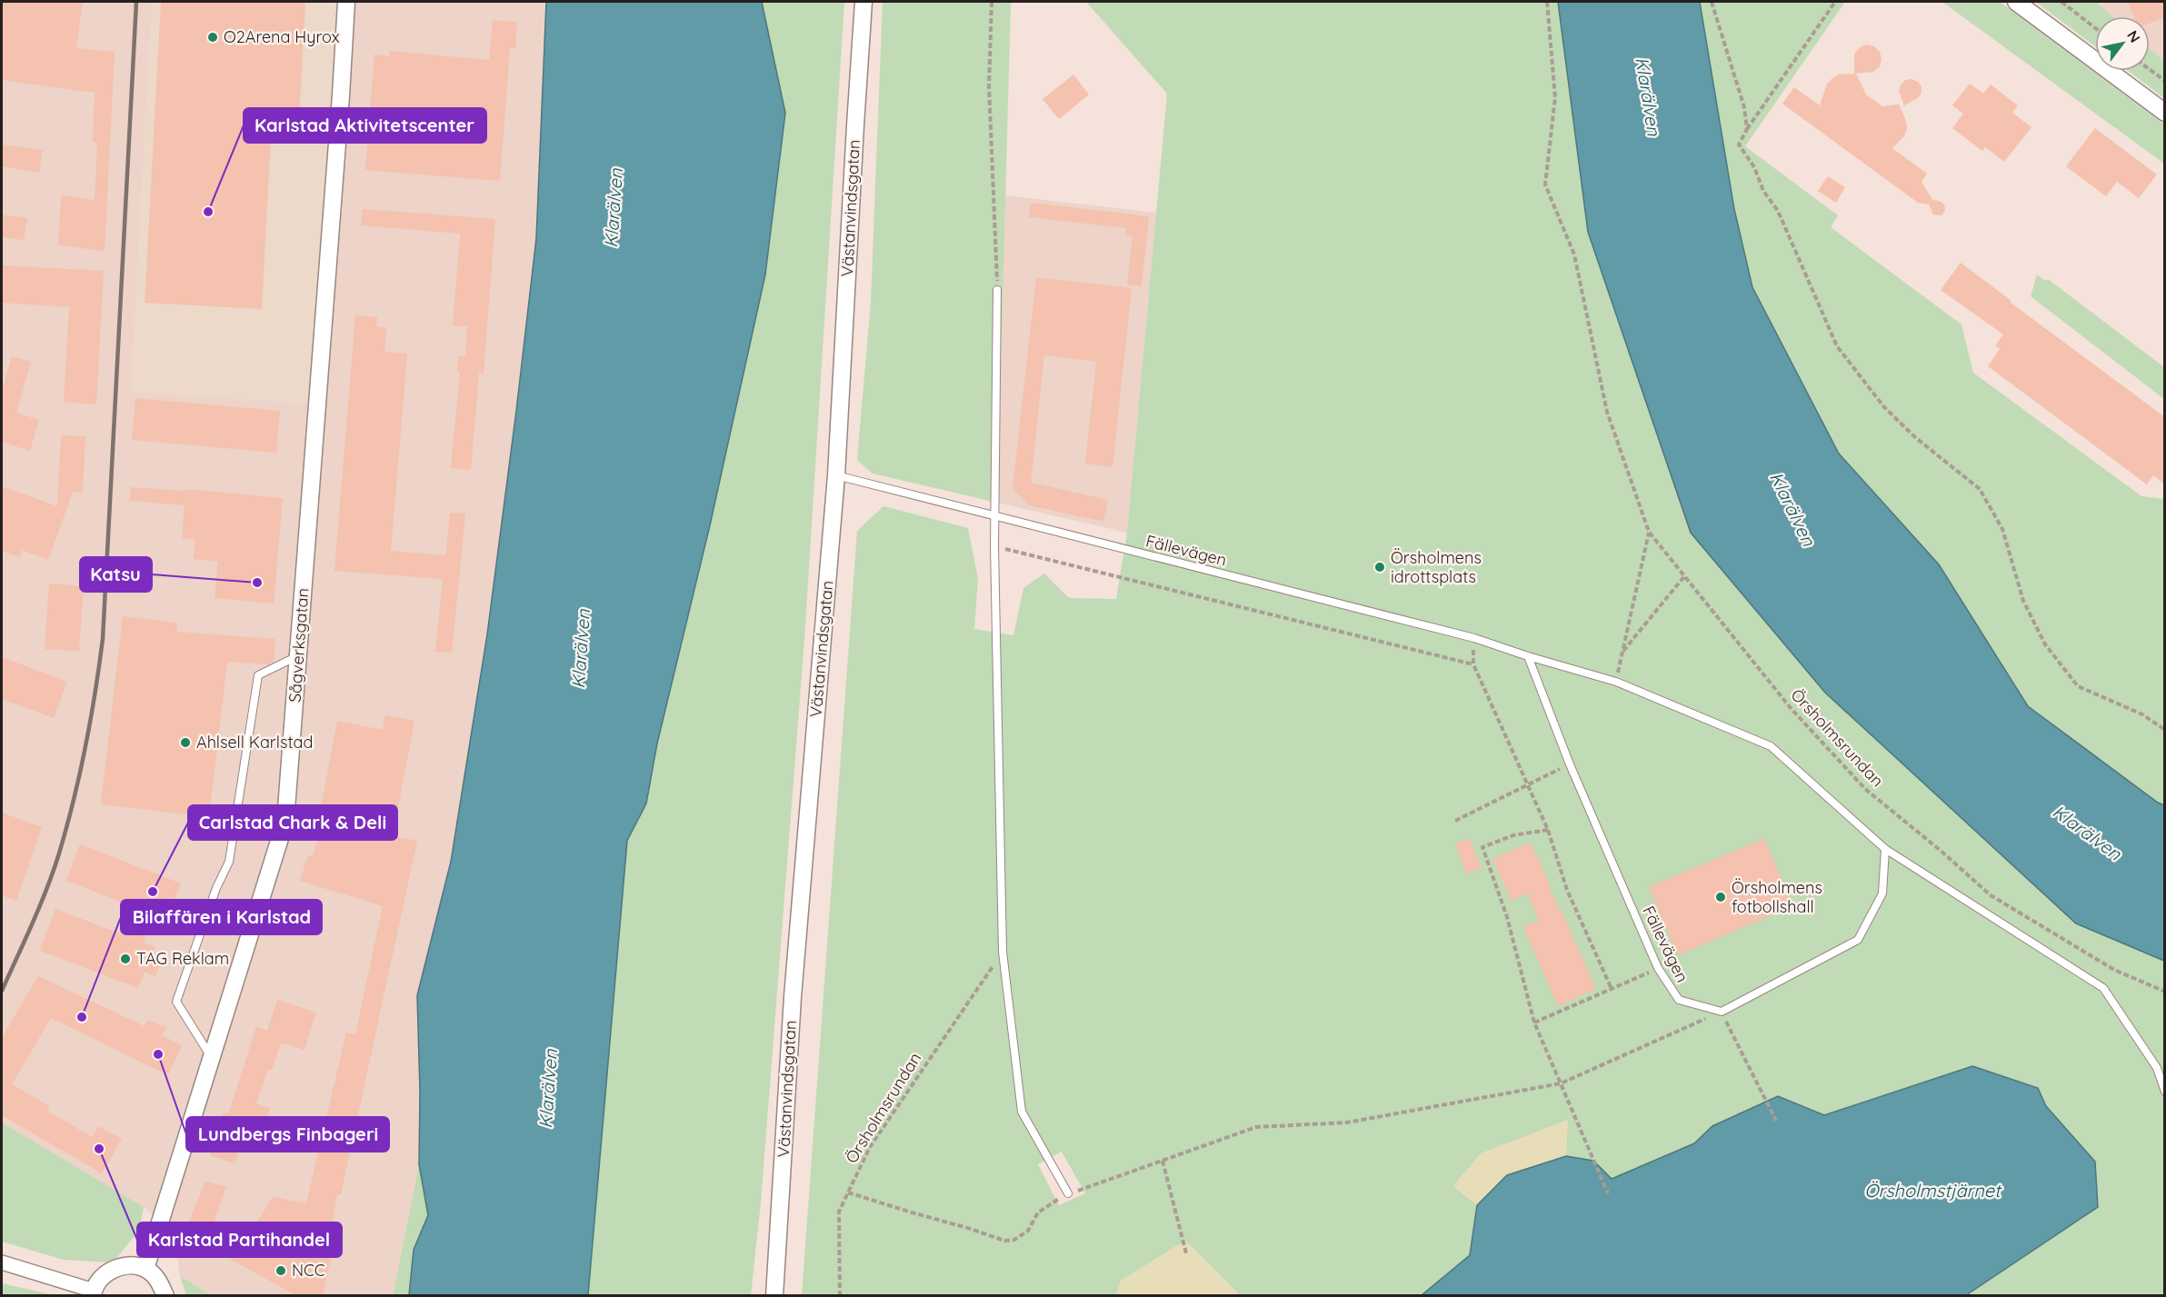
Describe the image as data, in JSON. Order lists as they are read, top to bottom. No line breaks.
{"streets":{"street":["Västanvindsgatan","Sågverksgatan"],"lane":["Fällevägen"],"path":["Örsholmsrundan"]},"crossings":[["Västanvindsgatan","Fällevägen"]],"water":["Klarälven","Örsholmstjärnet"],"places":["O2Arena Hyrox","Karlstad Aktivitetscenter","Örsholmens idrottsplats","Katsu","Ahlsell Karlstad","Carlstad Chark & Deli","Örsholmens fotbollshall","TAG Reklam","Bilaffären i Karlstad","Lundbergs Finbageri","Karlstad Partihandel","NCC"],"north":"top right"}
